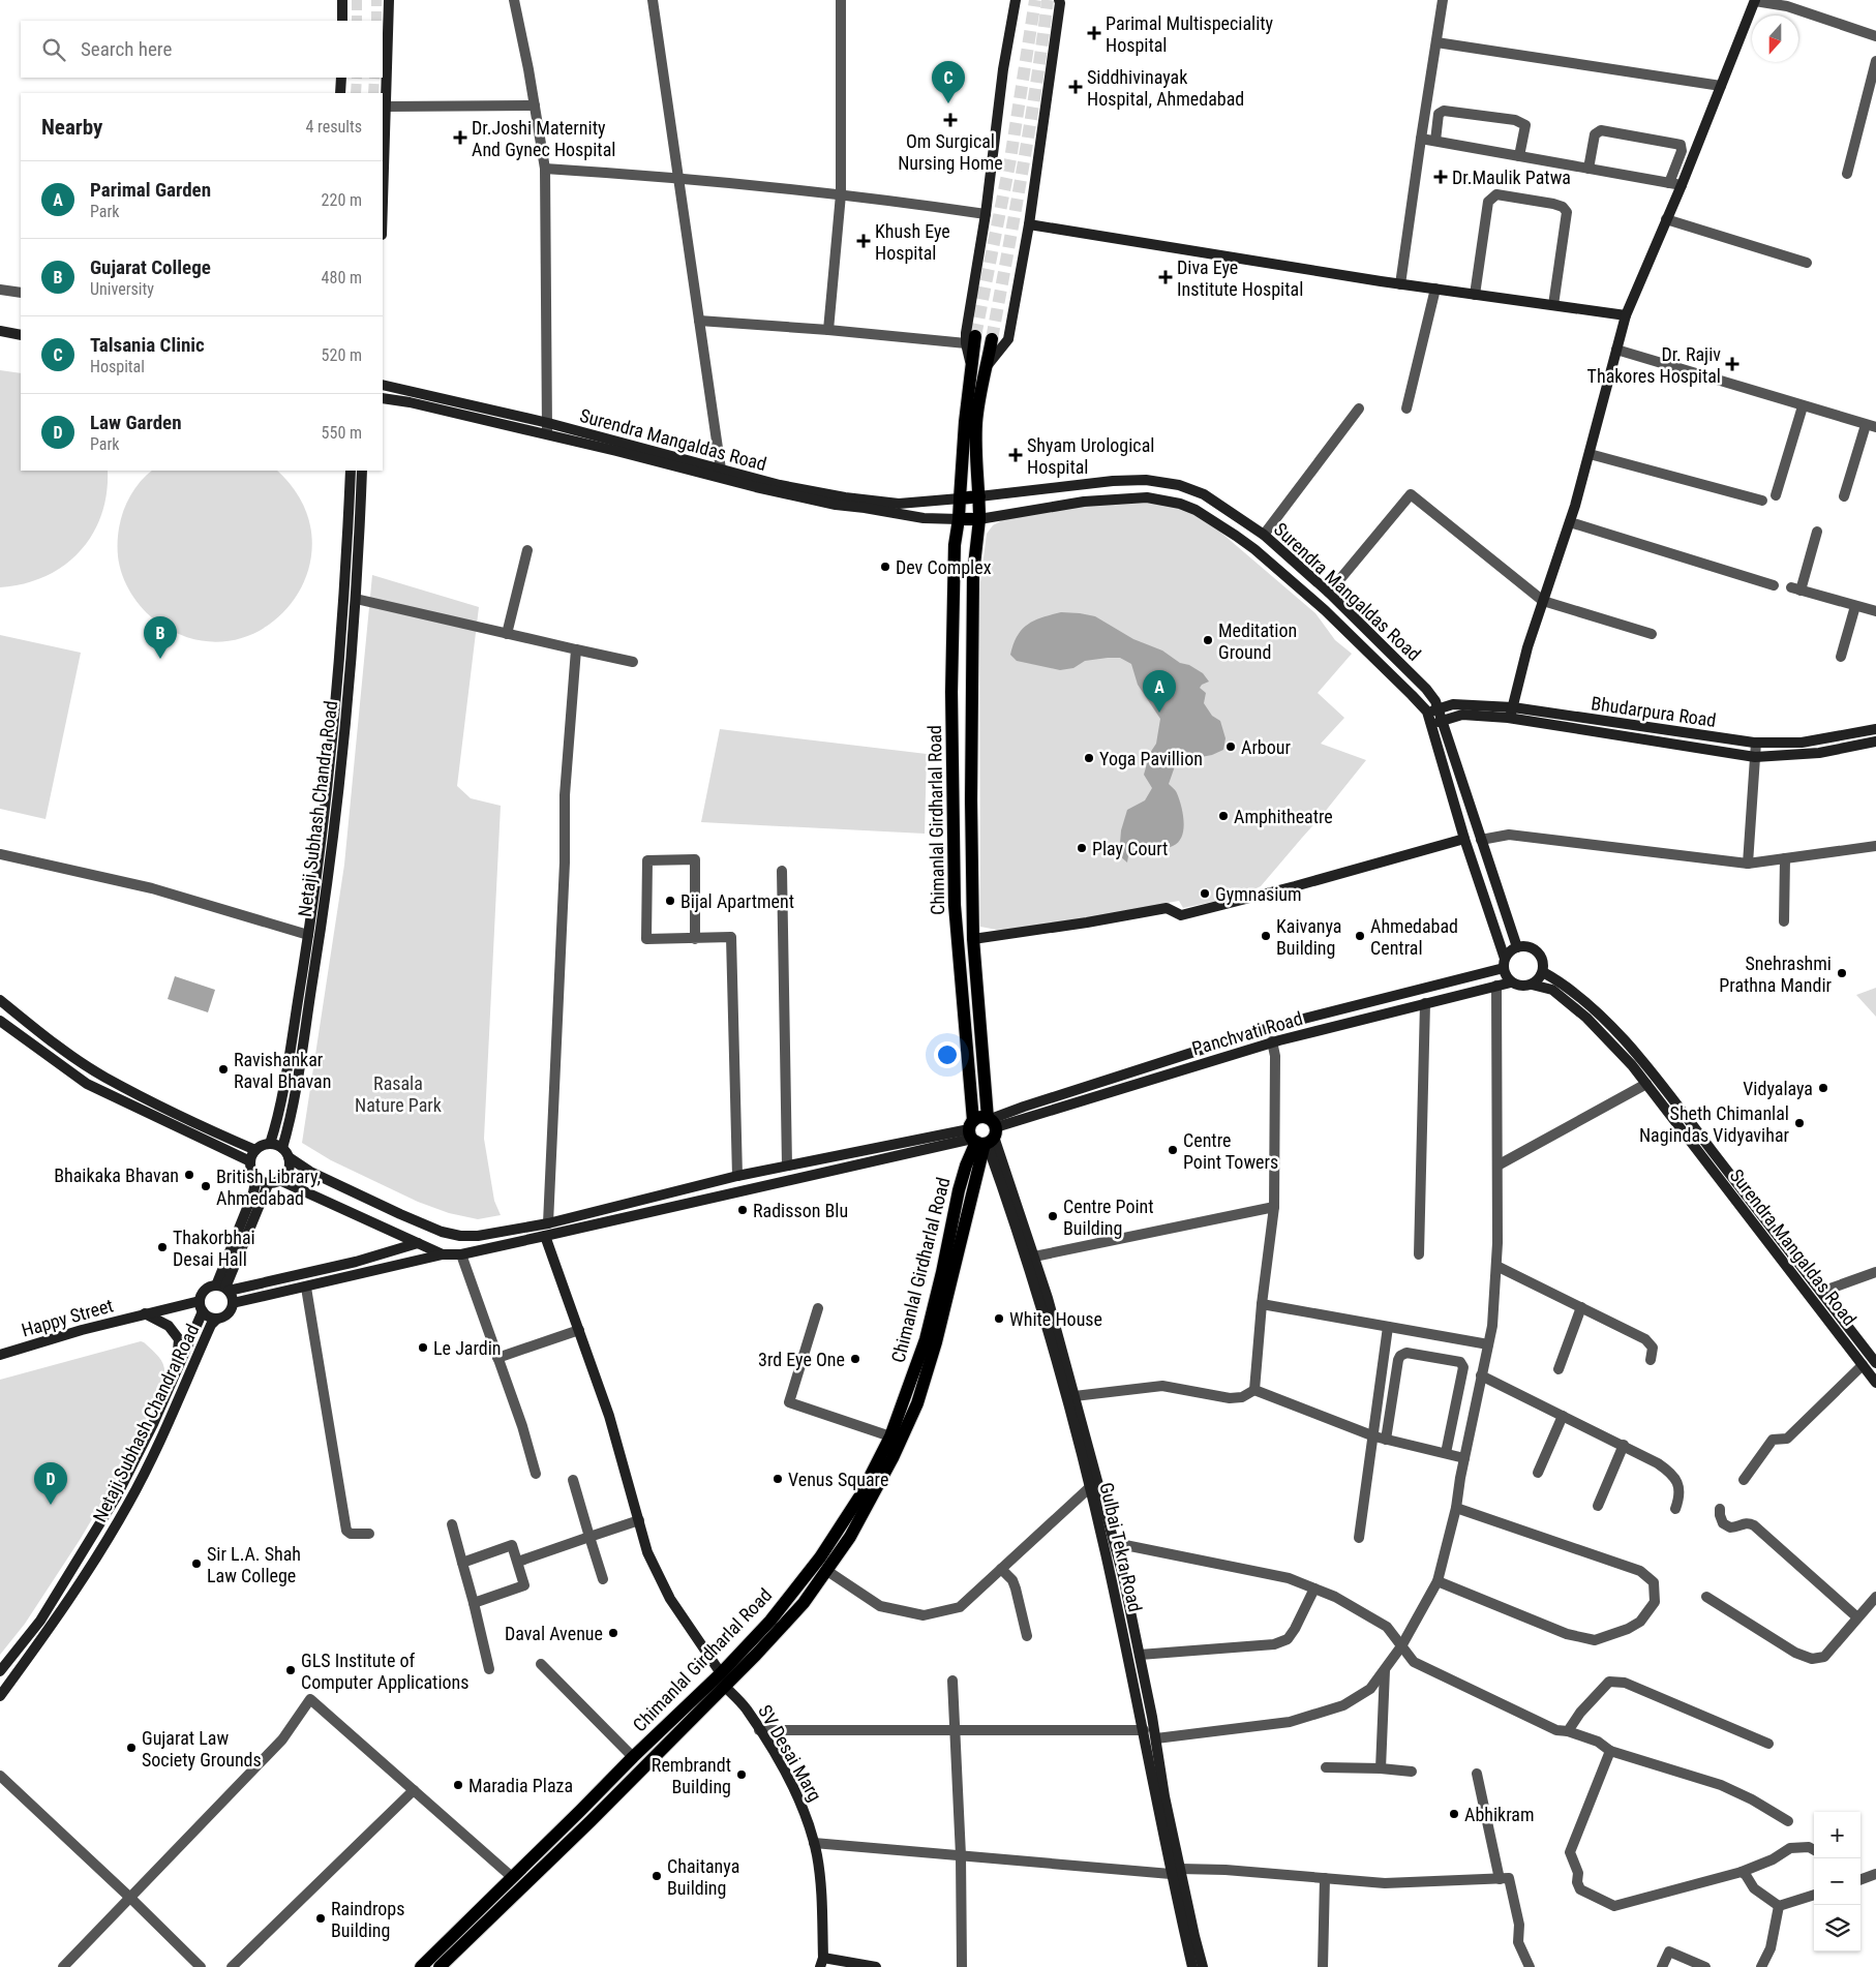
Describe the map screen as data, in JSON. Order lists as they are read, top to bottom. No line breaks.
{"streets":{"main road":["Surendra Mangaldas Road","Bhudarpura Road","Netaji Subhash Chandra Road","Chimanlal Girdharlal Road","Panchvati Road","Happy Street","Gulbai Tekra Road","SV Desai Marg"]},"crossings":[["Surendra Mangaldas Road","Bhudarpura Road"],["Surendra Mangaldas Road","Chimanlal Girdharlal Road"],["Surendra Mangaldas Road","Panchvati Road"],["Netaji Subhash Chandra Road","Happy Street"],["Chimanlal Girdharlal Road","Panchvati Road"],["Chimanlal Girdharlal Road","Gulbai Tekra Road"],["Chimanlal Girdharlal Road","SV Desai Marg"],["Panchvati Road","Gulbai Tekra Road"]],"parks":["Rasala Nature Park"],"places":{"health":["Parimal Multispeciality Hospital","Siddhivinayak Hospital, Ahmedabad","Om Surgical Nursing Home","Dr.Joshi Maternity And Gynec Hospital","Dr.Maulik Patwa","Khush Eye Hospital","Diva Eye Institute Hospital","Dr. Rajiv Thakores Hospital","Shyam Urological Hospital"],"other":["Dev Complex","Meditation Ground","Arbour","Yoga Pavillion","Amphitheatre","Play Court","Gymnasium","Bijal Apartment","Kaivanya Building","Ahmedabad Central","Snehrashmi Prathna Mandir","Ravishankar Raval Bhavan","Vidyalaya","Sheth Chimanlal Nagindas Vidyavihar","Centre Point Towers","Bhaikaka Bhavan","British Library, Ahmedabad","Radisson Blu","Centre Point Building","Thakorbhai Desai Hall","White House","Le Jardin","3rd Eye One","Venus Square","Sir L.A. Shah Law College","Daval Avenue","GLS Institute of Computer Applications","Gujarat Law Society Grounds","Rembrandt Building","Maradia Plaza","Abhikram","Chaitanya Building","Raindrops Building"]},"north":"bottom","page":{"search":"Search here","pins":["C","B","A","D"],"heading":["Nearby","4 results"],"list":[{"mark":"A","name":"Parimal Garden","note":"Park","value":"220 m"},{"mark":"B","name":"Gujarat College","note":"University","value":"480 m"},{"mark":"C","name":"Talsania Clinic","note":"Hospital","value":"520 m"},{"mark":"D","name":"Law Garden","note":"Park","value":"550 m"}],"map_buttons":["+","−"]}}
